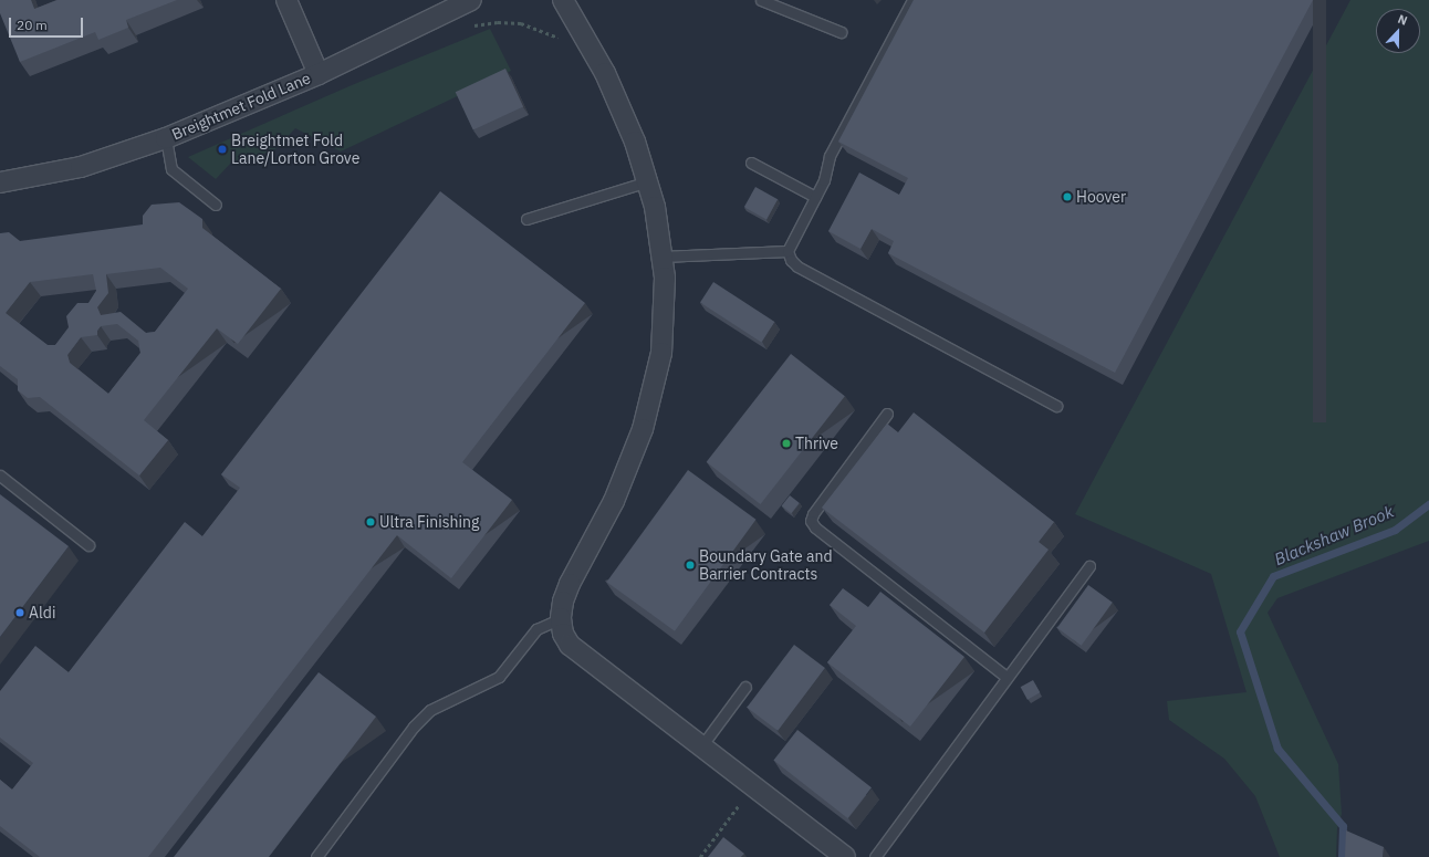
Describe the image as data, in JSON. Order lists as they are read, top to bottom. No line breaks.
{"streets":{"street":["Breightmet Fold Lane"]},"water":["Blackshaw Brook"],"places":["Breightmet Fold Lane/Lorton Grove","Hoover","Thrive","Ultra Finishing","Boundary Gate and Barrier Contracts","Aldi"],"scale_bar":"20 m","north":"top"}
